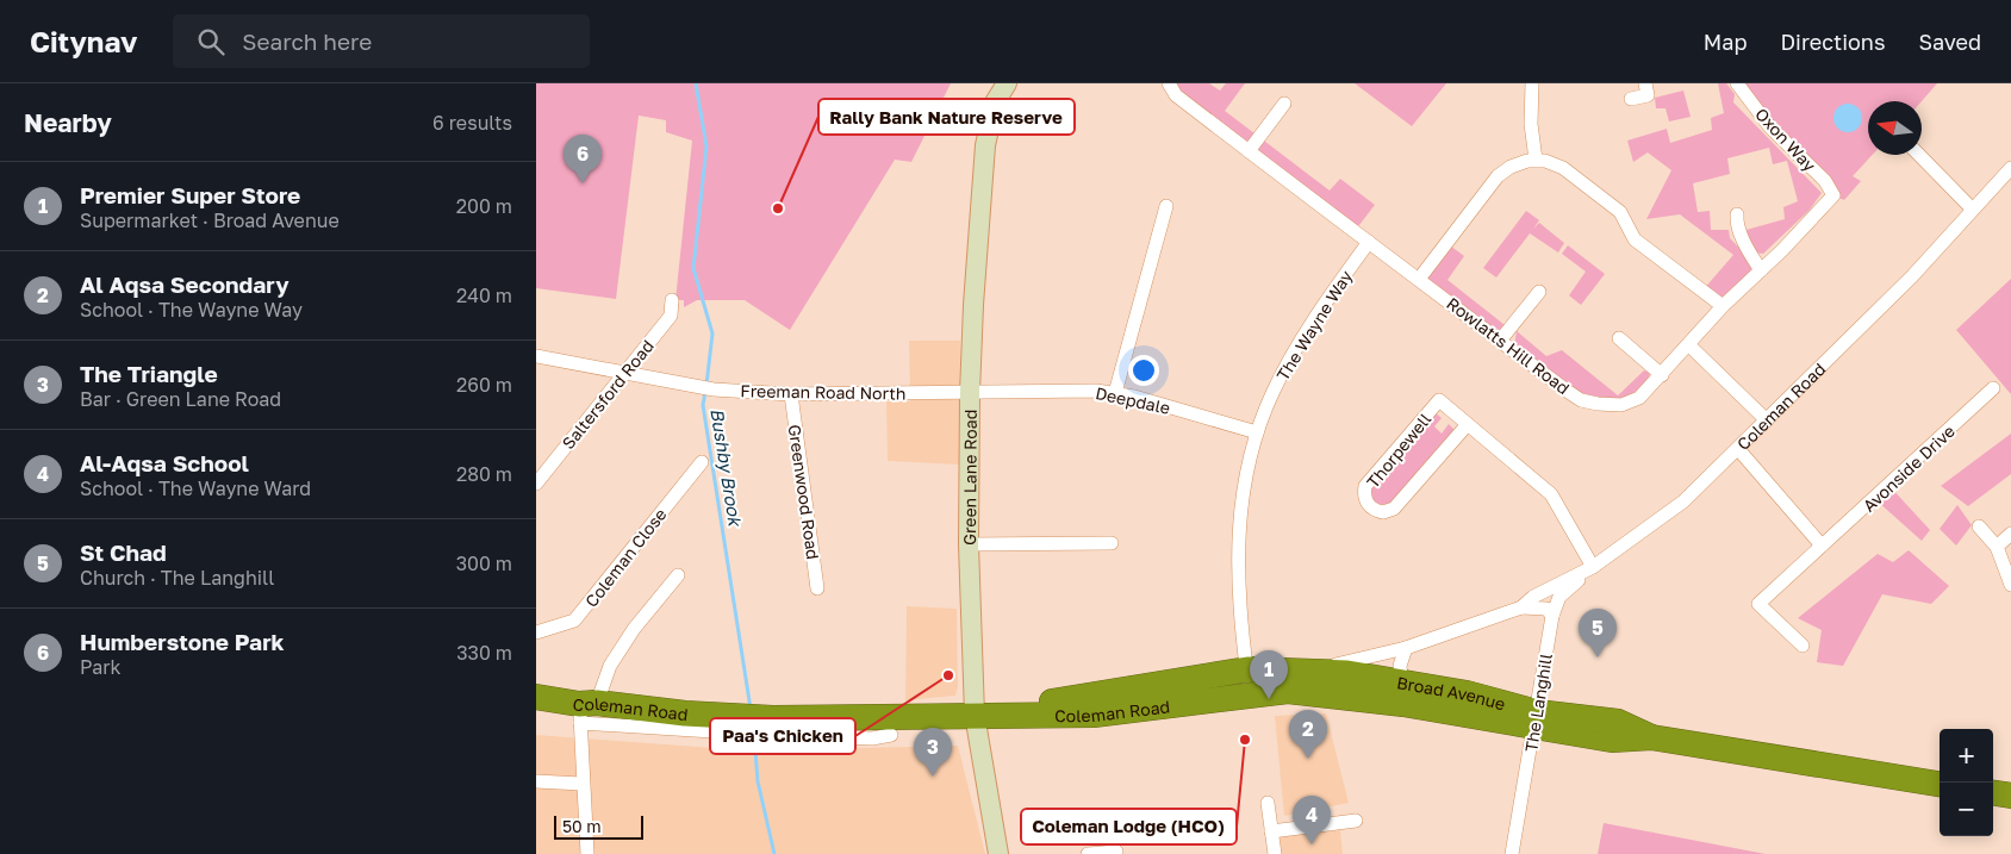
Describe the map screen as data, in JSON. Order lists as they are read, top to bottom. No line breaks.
{"streets":{"highway":["Coleman Road","Broad Avenue"],"street":["Oxon Way","The Wayne Way","Rowlatts Hill Road","Freeman Road North","Saltersford Road","Deepdale","Thorpewell","Avonside Drive","Green Lane Road","Greenwood Road","Coleman Close","The Langhill"]},"crossings":[["Oxon Way","Rowlatts Hill Road"],["The Wayne Way","Rowlatts Hill Road"],["The Wayne Way","Deepdale"],["The Wayne Way","Coleman Road"],["The Wayne Way","Broad Avenue"],["Freeman Road North","Saltersford Road"],["Freeman Road North","Deepdale"],["Freeman Road North","Green Lane Road"],["Freeman Road North","Greenwood Road"],["Deepdale","Green Lane Road"],["Coleman Road","Thorpewell"],["Coleman Road","Green Lane Road"],["Coleman Road","Broad Avenue"],["Coleman Road","The Langhill"],["Thorpewell","The Langhill"],["Broad Avenue","The Langhill"]],"water":["Bushby Brook"],"places":["Rally Bank Nature Reserve","Paa's Chicken","Coleman Lodge (HCO)"],"scale_bar":"50 m","north":"left","page":{"header":"Citynav","search":"Search here","nav":["Map","Directions","Saved"],"heading":["Nearby","6 results"],"pins":["6","5","1","2","3","4"],"list":[{"mark":"1","name":"Premier Super Store","note":"Supermarket · Broad Avenue","value":"200 m"},{"mark":"2","name":"Al Aqsa Secondary","note":"School · The Wayne Way","value":"240 m"},{"mark":"3","name":"The Triangle","note":"Bar · Green Lane Road","value":"260 m"},{"mark":"4","name":"Al-Aqsa School","note":"School · The Wayne Ward","value":"280 m"},{"mark":"5","name":"St Chad","note":"Church · The Langhill","value":"300 m"},{"mark":"6","name":"Humberstone Park","note":"Park","value":"330 m"}],"map_buttons":["+","−"],"scale":"50 m"}}
